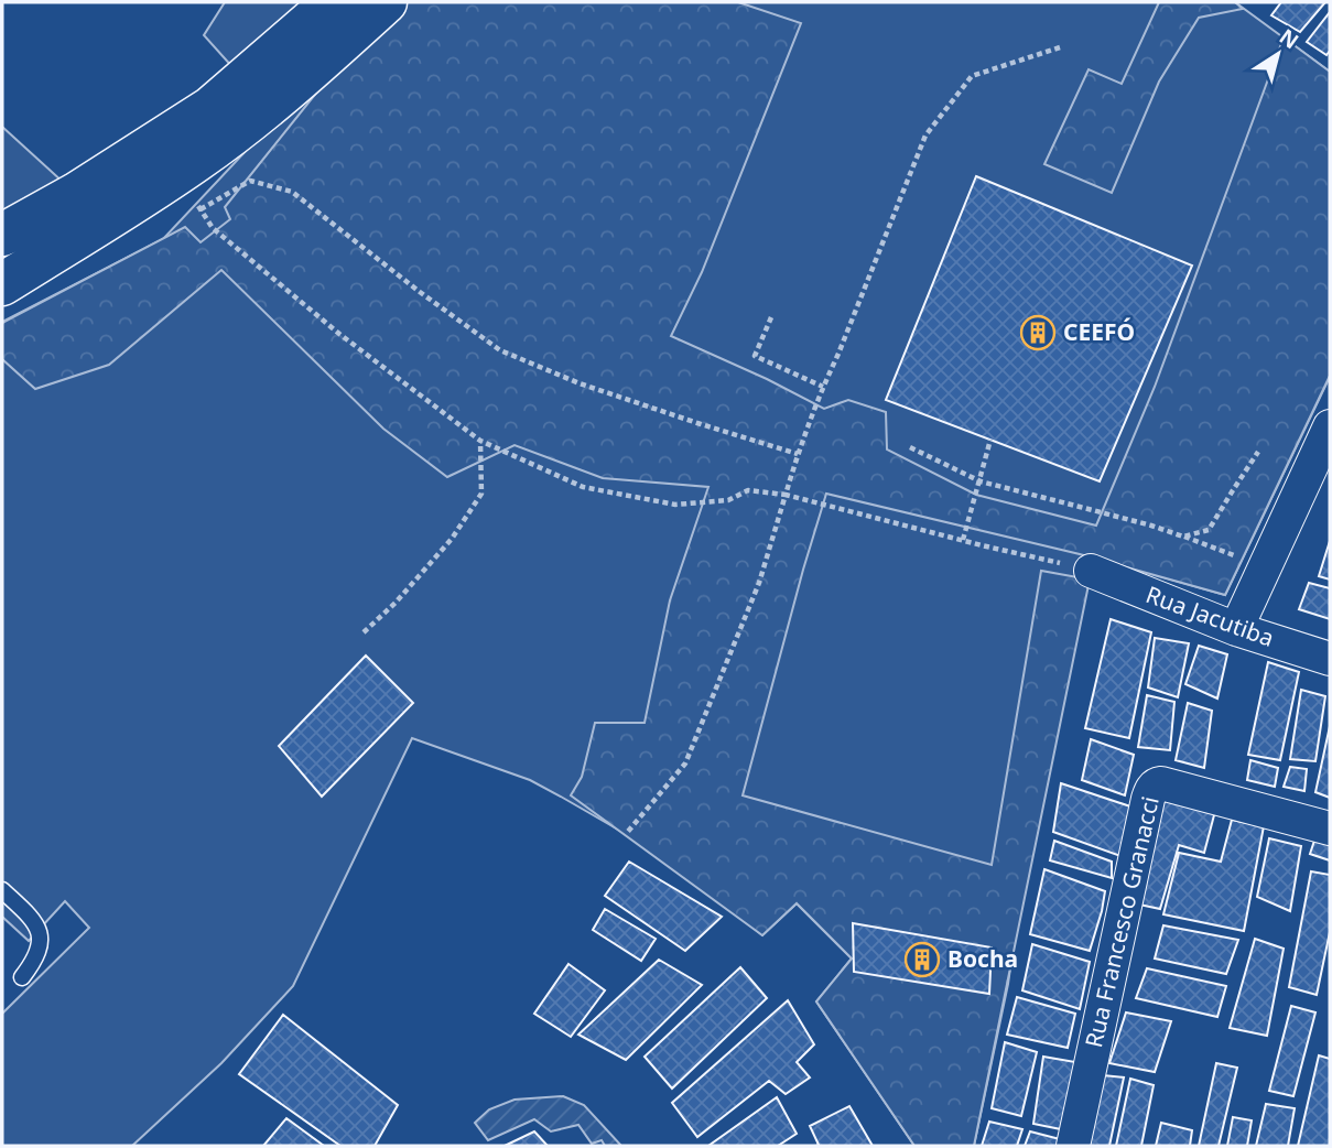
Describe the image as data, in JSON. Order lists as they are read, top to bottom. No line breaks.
{"streets":{"street":["Rua Jacutiba","Rua Francesco Granacci"]},"places":{"building":["CEEFÓ","Bocha"]},"north":"top right"}
